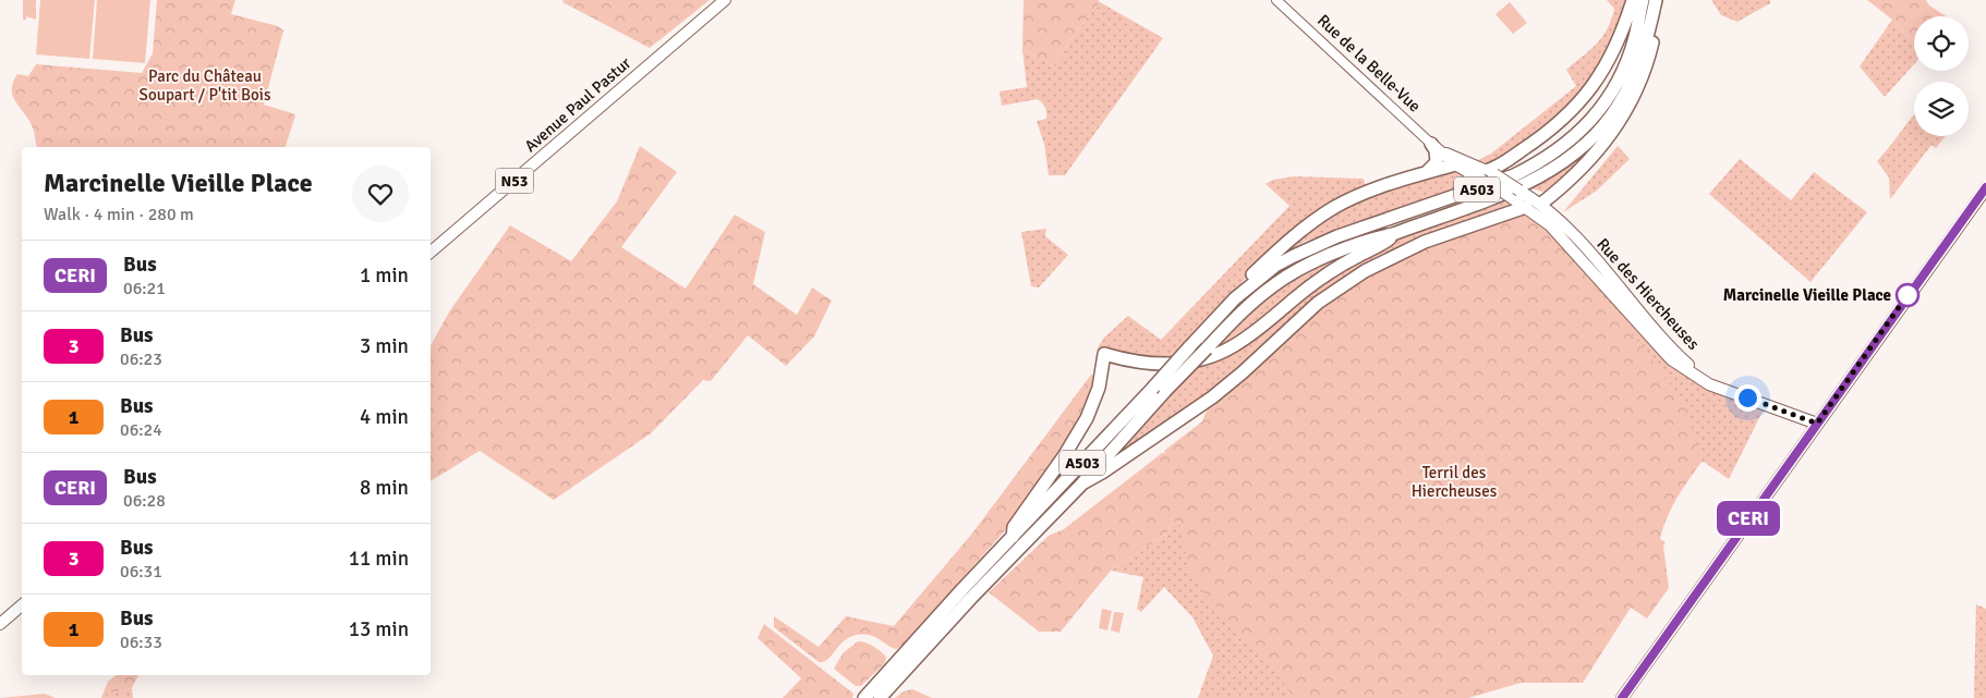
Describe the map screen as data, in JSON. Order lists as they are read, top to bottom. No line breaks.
{"streets":{"highway":["A503"],"main road":["Rue de la Belle-Vue","Avenue Paul Pastur","N53","Rue des Hiercheuses"]},"crossings":[["Rue de la Belle-Vue","Rue des Hiercheuses"]],"parks":["Parc du Château Soupart / P'tit Bois","Terril des Hiercheuses"],"places":["Marcinelle Vieille Place"],"lines":["bus line CERI"],"page":{"on_map":"CERI","heading":["Marcinelle Vieille Place","Walk · 4 min · 280 m"],"list":[{"mark":"CERI","name":"Bus","note":"06:21","value":"1 min"},{"mark":"3","name":"Bus","note":"06:23","value":"3 min"},{"mark":"1","name":"Bus","note":"06:24","value":"4 min"},{"mark":"CERI","name":"Bus","note":"06:28","value":"8 min"},{"mark":"3","name":"Bus","note":"06:31","value":"11 min"},{"mark":"1","name":"Bus","note":"06:33","value":"13 min"}]}}
